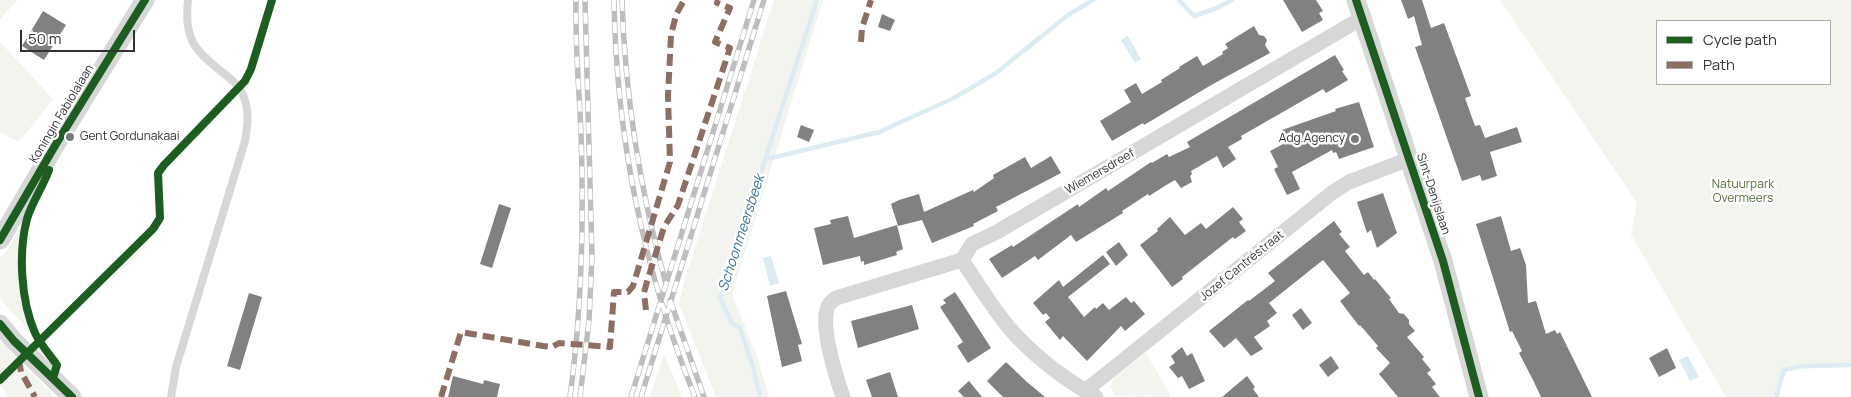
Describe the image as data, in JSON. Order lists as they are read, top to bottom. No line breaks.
{"streets":{"street":["Koningin Fabiolalaan","Wiemersdreef","Sint-Denijslaan","Jozef Cantréstraat"]},"crossings":[["Wiemersdreef","Sint-Denijslaan"],["Sint-Denijslaan","Jozef Cantréstraat"]],"water":["Schoonmeersbeek"],"parks":["Natuurpark Overmeers"],"places":["Gent Gordunakaai","Adg.Agency"],"legend":["Cycle path","Path"],"scale_bar":"50 m"}
